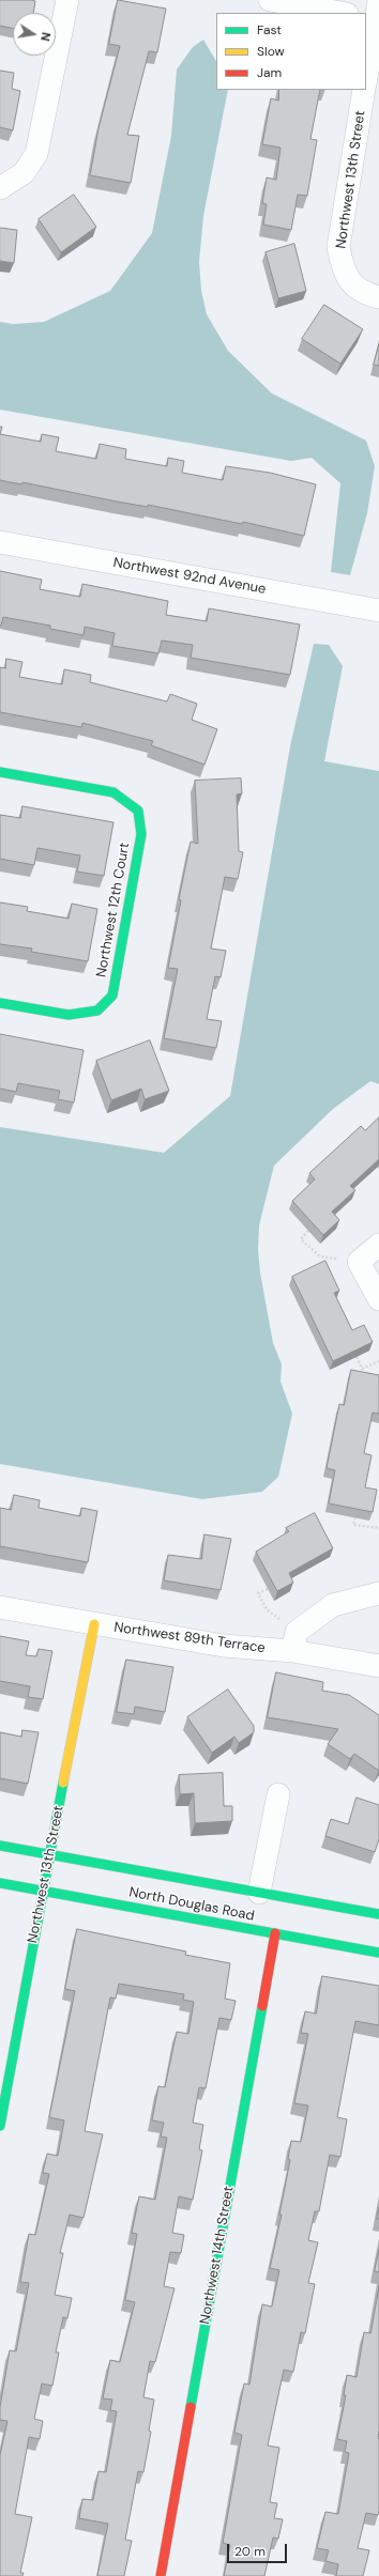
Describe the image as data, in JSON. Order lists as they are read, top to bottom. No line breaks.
{"streets":{"street":["Northwest 13th Street","Northwest 92nd Avenue","Northwest 12th Court","Northwest 89th Terrace","North Douglas Road","Northwest 14th Street"]},"crossings":[["Northwest 13th Street","Northwest 89th Terrace"],["Northwest 13th Street","North Douglas Road"],["North Douglas Road","Northwest 14th Street"]],"legend":["Fast","Slow","Jam"],"scale_bar":"20 m","north":"right"}
